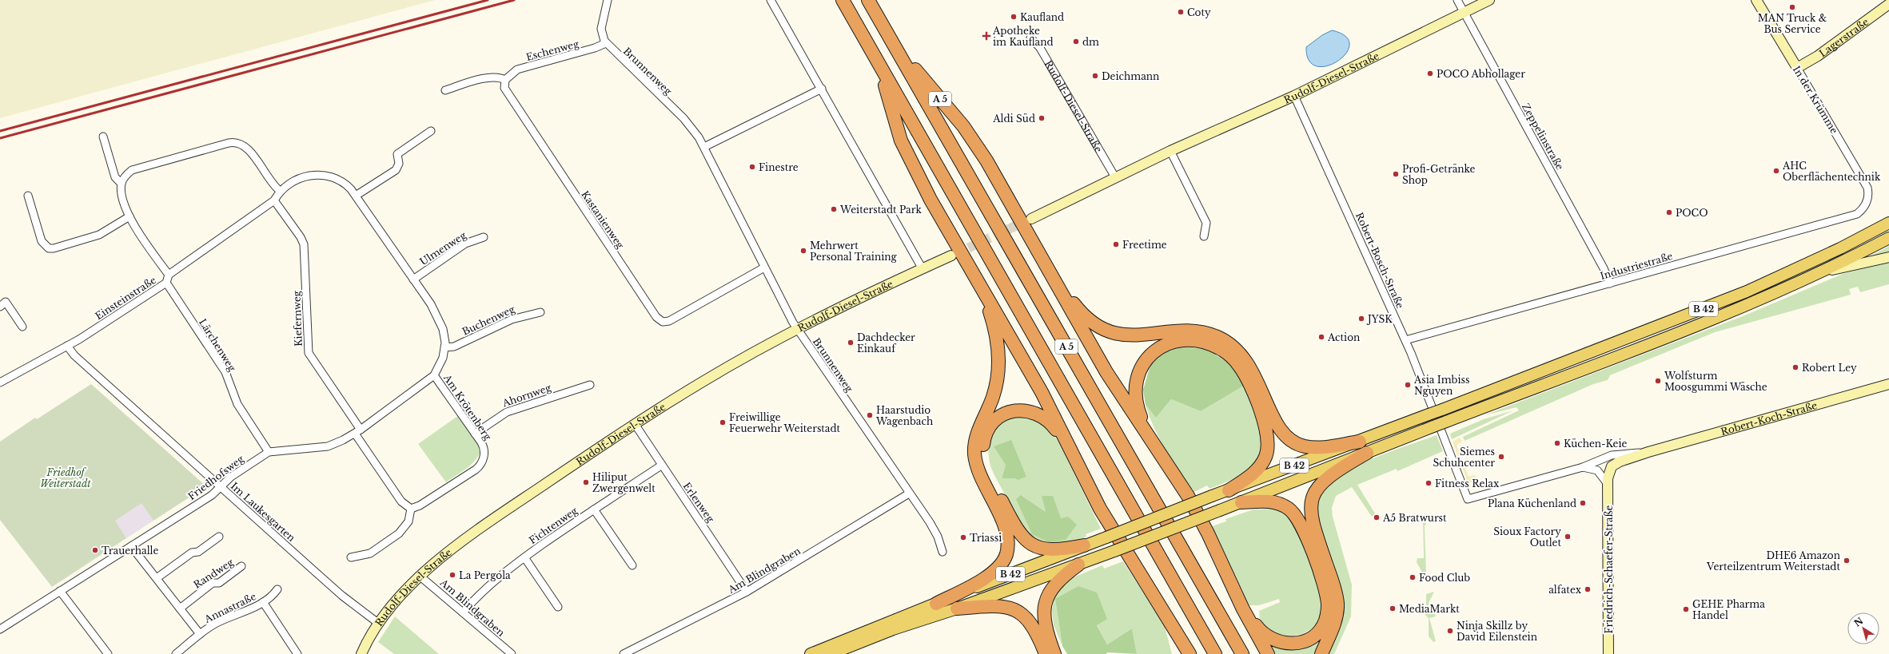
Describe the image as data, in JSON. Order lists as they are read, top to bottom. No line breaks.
{"streets":{"highway":["A 5"],"main road":["B 42"],"street":["Lagerstraße","Eschenweg","Brunnenweg","Rudolf-Diesel-Straße","In der Krümme","Zeppelinstraße","Kastanienweg","Ulmenweg","Robert-Bosch-Straße","Industriestraße","Einsteinstraße","Kiefernweg","Buchenweg","Lärchenweg","Ahornweg","Am Krötenberg","Robert-Koch-Straße","Friedhofsweg","Erlenweg","Im Laukesgarten","Fichtenweg","Friedrich-Schaefer-Straße","Am Blindgraben","Randweg","Annastraße"]},"crossings":[["Lagerstraße","In der Krümme"],["Eschenweg","Brunnenweg"],["Eschenweg","Kastanienweg"],["Brunnenweg","Rudolf-Diesel-Straße"],["Brunnenweg","Kastanienweg"],["Brunnenweg","Am Blindgraben"],["Rudolf-Diesel-Straße","Zeppelinstraße"],["Rudolf-Diesel-Straße","Robert-Bosch-Straße"],["Rudolf-Diesel-Straße","Erlenweg"],["Rudolf-Diesel-Straße","Im Laukesgarten"],["Rudolf-Diesel-Straße","Am Blindgraben"],["A 5","B 42"],["In der Krümme","Industriestraße"],["Zeppelinstraße","Industriestraße"],["Ulmenweg","Am Krötenberg"],["Robert-Bosch-Straße","Industriestraße"],["Robert-Bosch-Straße","Robert-Koch-Straße"],["Einsteinstraße","Kiefernweg"],["Einsteinstraße","Lärchenweg"],["Einsteinstraße","Am Krötenberg"],["Einsteinstraße","Im Laukesgarten"],["Kiefernweg","Am Krötenberg"],["Kiefernweg","Friedhofsweg"],["Buchenweg","Am Krötenberg"],["Lärchenweg","Friedhofsweg"],["Ahornweg","Am Krötenberg"],["Am Krötenberg","Friedhofsweg"],["Robert-Koch-Straße","Friedrich-Schaefer-Straße"],["Friedhofsweg","Im Laukesgarten"],["Erlenweg","Fichtenweg"],["Erlenweg","Am Blindgraben"],["Fichtenweg","Am Blindgraben"]],"parks":["Friedhof Weiterstadt"],"places":{"other":["MAN Truck & Bus Service","Coty","Kaufland","dm","POCO Abhollager","Deichmann","Aldi Süd","Finestre","AHC Oberflächentechnik","Profi-Getränke Shop","Weiterstadt Park","POCO","Freetime","Mehrwert Personal Training","JYSK","Action","Dachdecker Einkauf","Robert Ley","Wolfsturm Moosgummi Wäsche","Asia Imbiss Nguyen","Haarstudio Wagenbach","Freiwillige Feuerwehr Weiterstadt","Küchen-Keie","Siemes Schuhcenter","Hiliput Zwergenwelt","Fitness Relax","Plana Küchenland","A5 Bratwurst","Sioux Factory Outlet","Triassi","Trauerhalle","DHE6 Amazon Verteilzentrum Weiterstadt","La Pergola","Food Club","alfatex","MediaMarkt","GEHE Pharma Handel","Ninja Skillz by David Eilenstein"],"health":["Apotheke im Kaufland"]},"north":"top left"}
